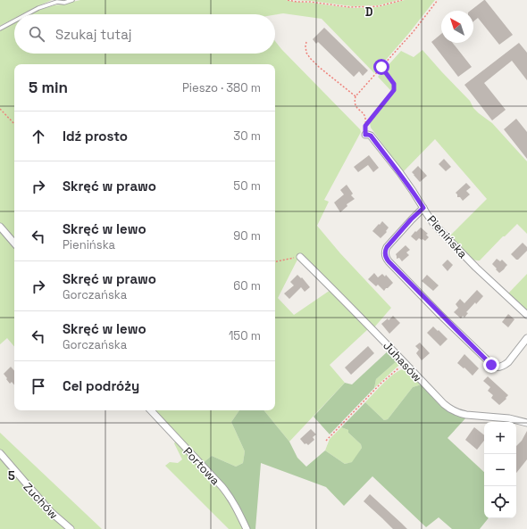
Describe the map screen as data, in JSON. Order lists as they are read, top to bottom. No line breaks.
{"streets":{"street":["Pienińska","Juhasów","Portowa","Zuchów"]},"north":"top left","page":{"search":"Szukaj tutaj","heading":["5 min","Pieszo · 380 m"],"list":[["Idź prosto","30 m"],["Skręć w prawo","50 m"],["Skręć w lewo","Pienińska","90 m"],["Skręć w prawo","Gorczańska","60 m"],["Skręć w lewo","Gorczańska","150 m"],"Cel podróży"],"map_buttons":["+","−"]},"grid":{"columns":["D"],"rows":["5"]}}
